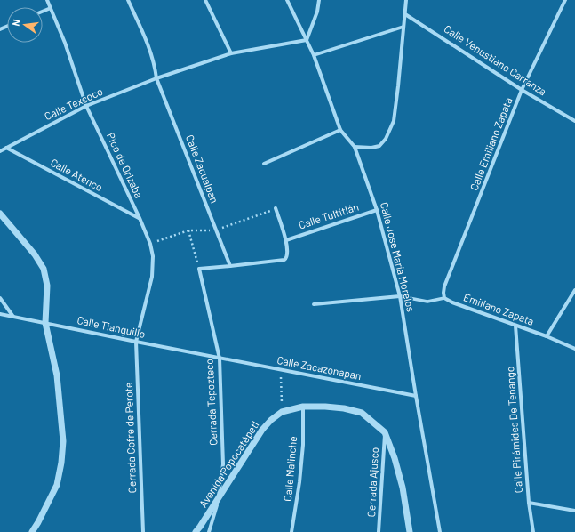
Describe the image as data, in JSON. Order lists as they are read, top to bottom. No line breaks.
{"streets":{"street":["Calle Venustiano Carranza","Calle Texcoco","Calle Emiliano Zapata","Pico de Orizaba","Calle Zacualpan","Calle Atenco","Calle Tultitlán","Calle Jose María Morelos","Emiliano Zapata","Calle Tianguillo","Calle Zacazonapan","Cerrada Tepozteco","Calle Pirámides De Tenango","Cerrada Cofre de Perote","Avenida Popocatépetl","Calle Malinche","Cerrada Ajusco"]},"crossings":[["Calle Venustiano Carranza","Calle Emiliano Zapata"],["Calle Texcoco","Pico de Orizaba"],["Calle Texcoco","Calle Zacualpan"],["Calle Texcoco","Calle Atenco"],["Calle Texcoco","Calle Jose María Morelos"],["Calle Emiliano Zapata","Emiliano Zapata"],["Pico de Orizaba","Calle Atenco"],["Pico de Orizaba","Calle Tianguillo"],["Pico de Orizaba","Cerrada Cofre de Perote"],["Calle Tultitlán","Calle Jose María Morelos"],["Calle Jose María Morelos","Calle Zacazonapan"],["Emiliano Zapata","Calle Pirámides De Tenango"],["Calle Tianguillo","Calle Zacazonapan"],["Calle Tianguillo","Cerrada Tepozteco"],["Calle Tianguillo","Cerrada Cofre de Perote"],["Calle Zacazonapan","Cerrada Tepozteco"],["Cerrada Tepozteco","Avenida Popocatépetl"],["Avenida Popocatépetl","Calle Malinche"],["Avenida Popocatépetl","Cerrada Ajusco"]],"north":"left"}
